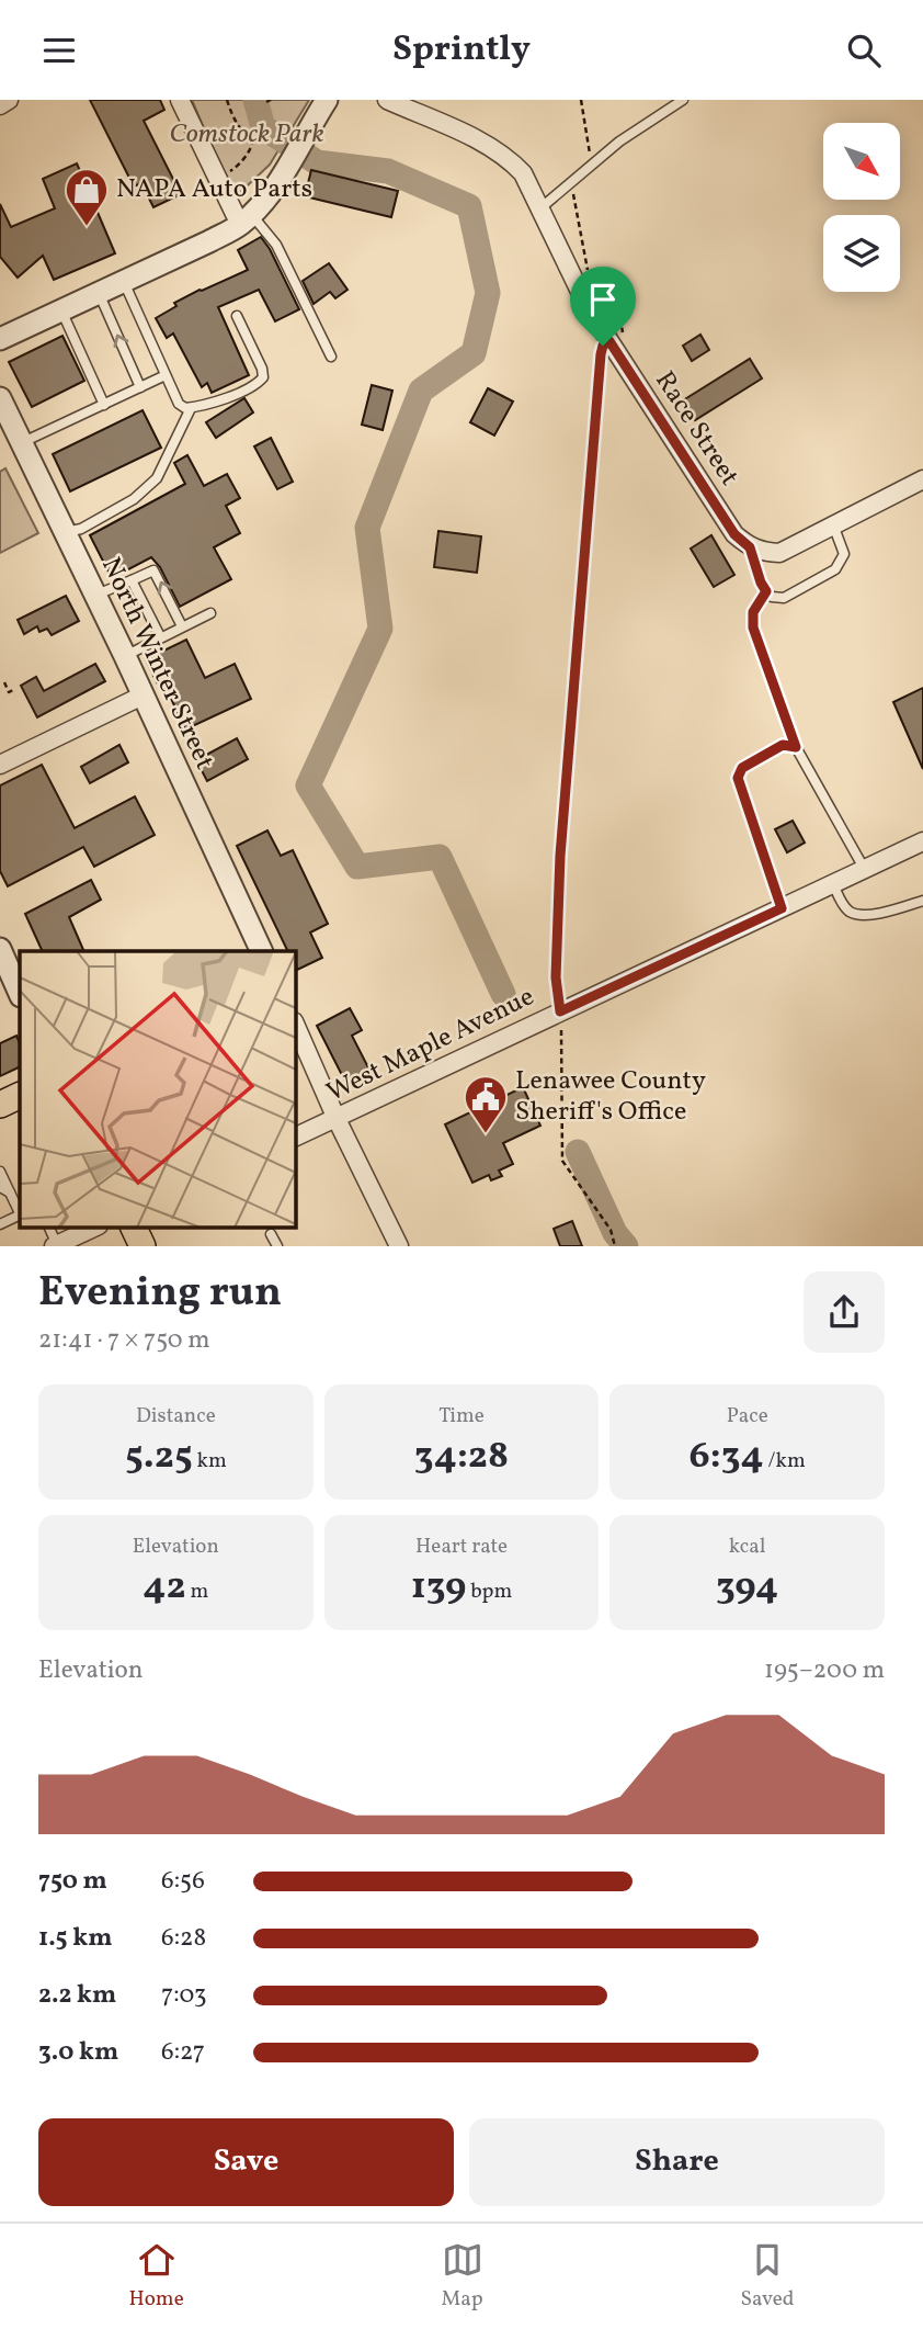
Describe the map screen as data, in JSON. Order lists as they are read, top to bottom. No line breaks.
{"streets":{"street":["Race Street","North Winter Street","West Maple Avenue"]},"parks":["Comstock Park"],"places":{"shop":["NAPA Auto Parts"],"public building":["Lenawee County Sheriff's Office"]},"north":"bottom right","page":{"header":"Sprintly","heading":["Evening run","21:41 · 7 × 750 m"],"stats":[["Distance","5.25 km"],["Time","34:28"],["Pace","6:34 /km"],["Elevation","42 m"],["Heart rate","139 bpm"],["kcal","394"]],"chart":["Elevation","195–200 m"],"list":[{"name":"750 m","note":"6:56"},{"name":"1.5 km","note":"6:28"},{"name":"2.2 km","note":"7:03"},{"name":"3.0 km","note":"6:27"}],"buttons":["Save","Share"],"tabs":["Home","Map","Saved"]}}
